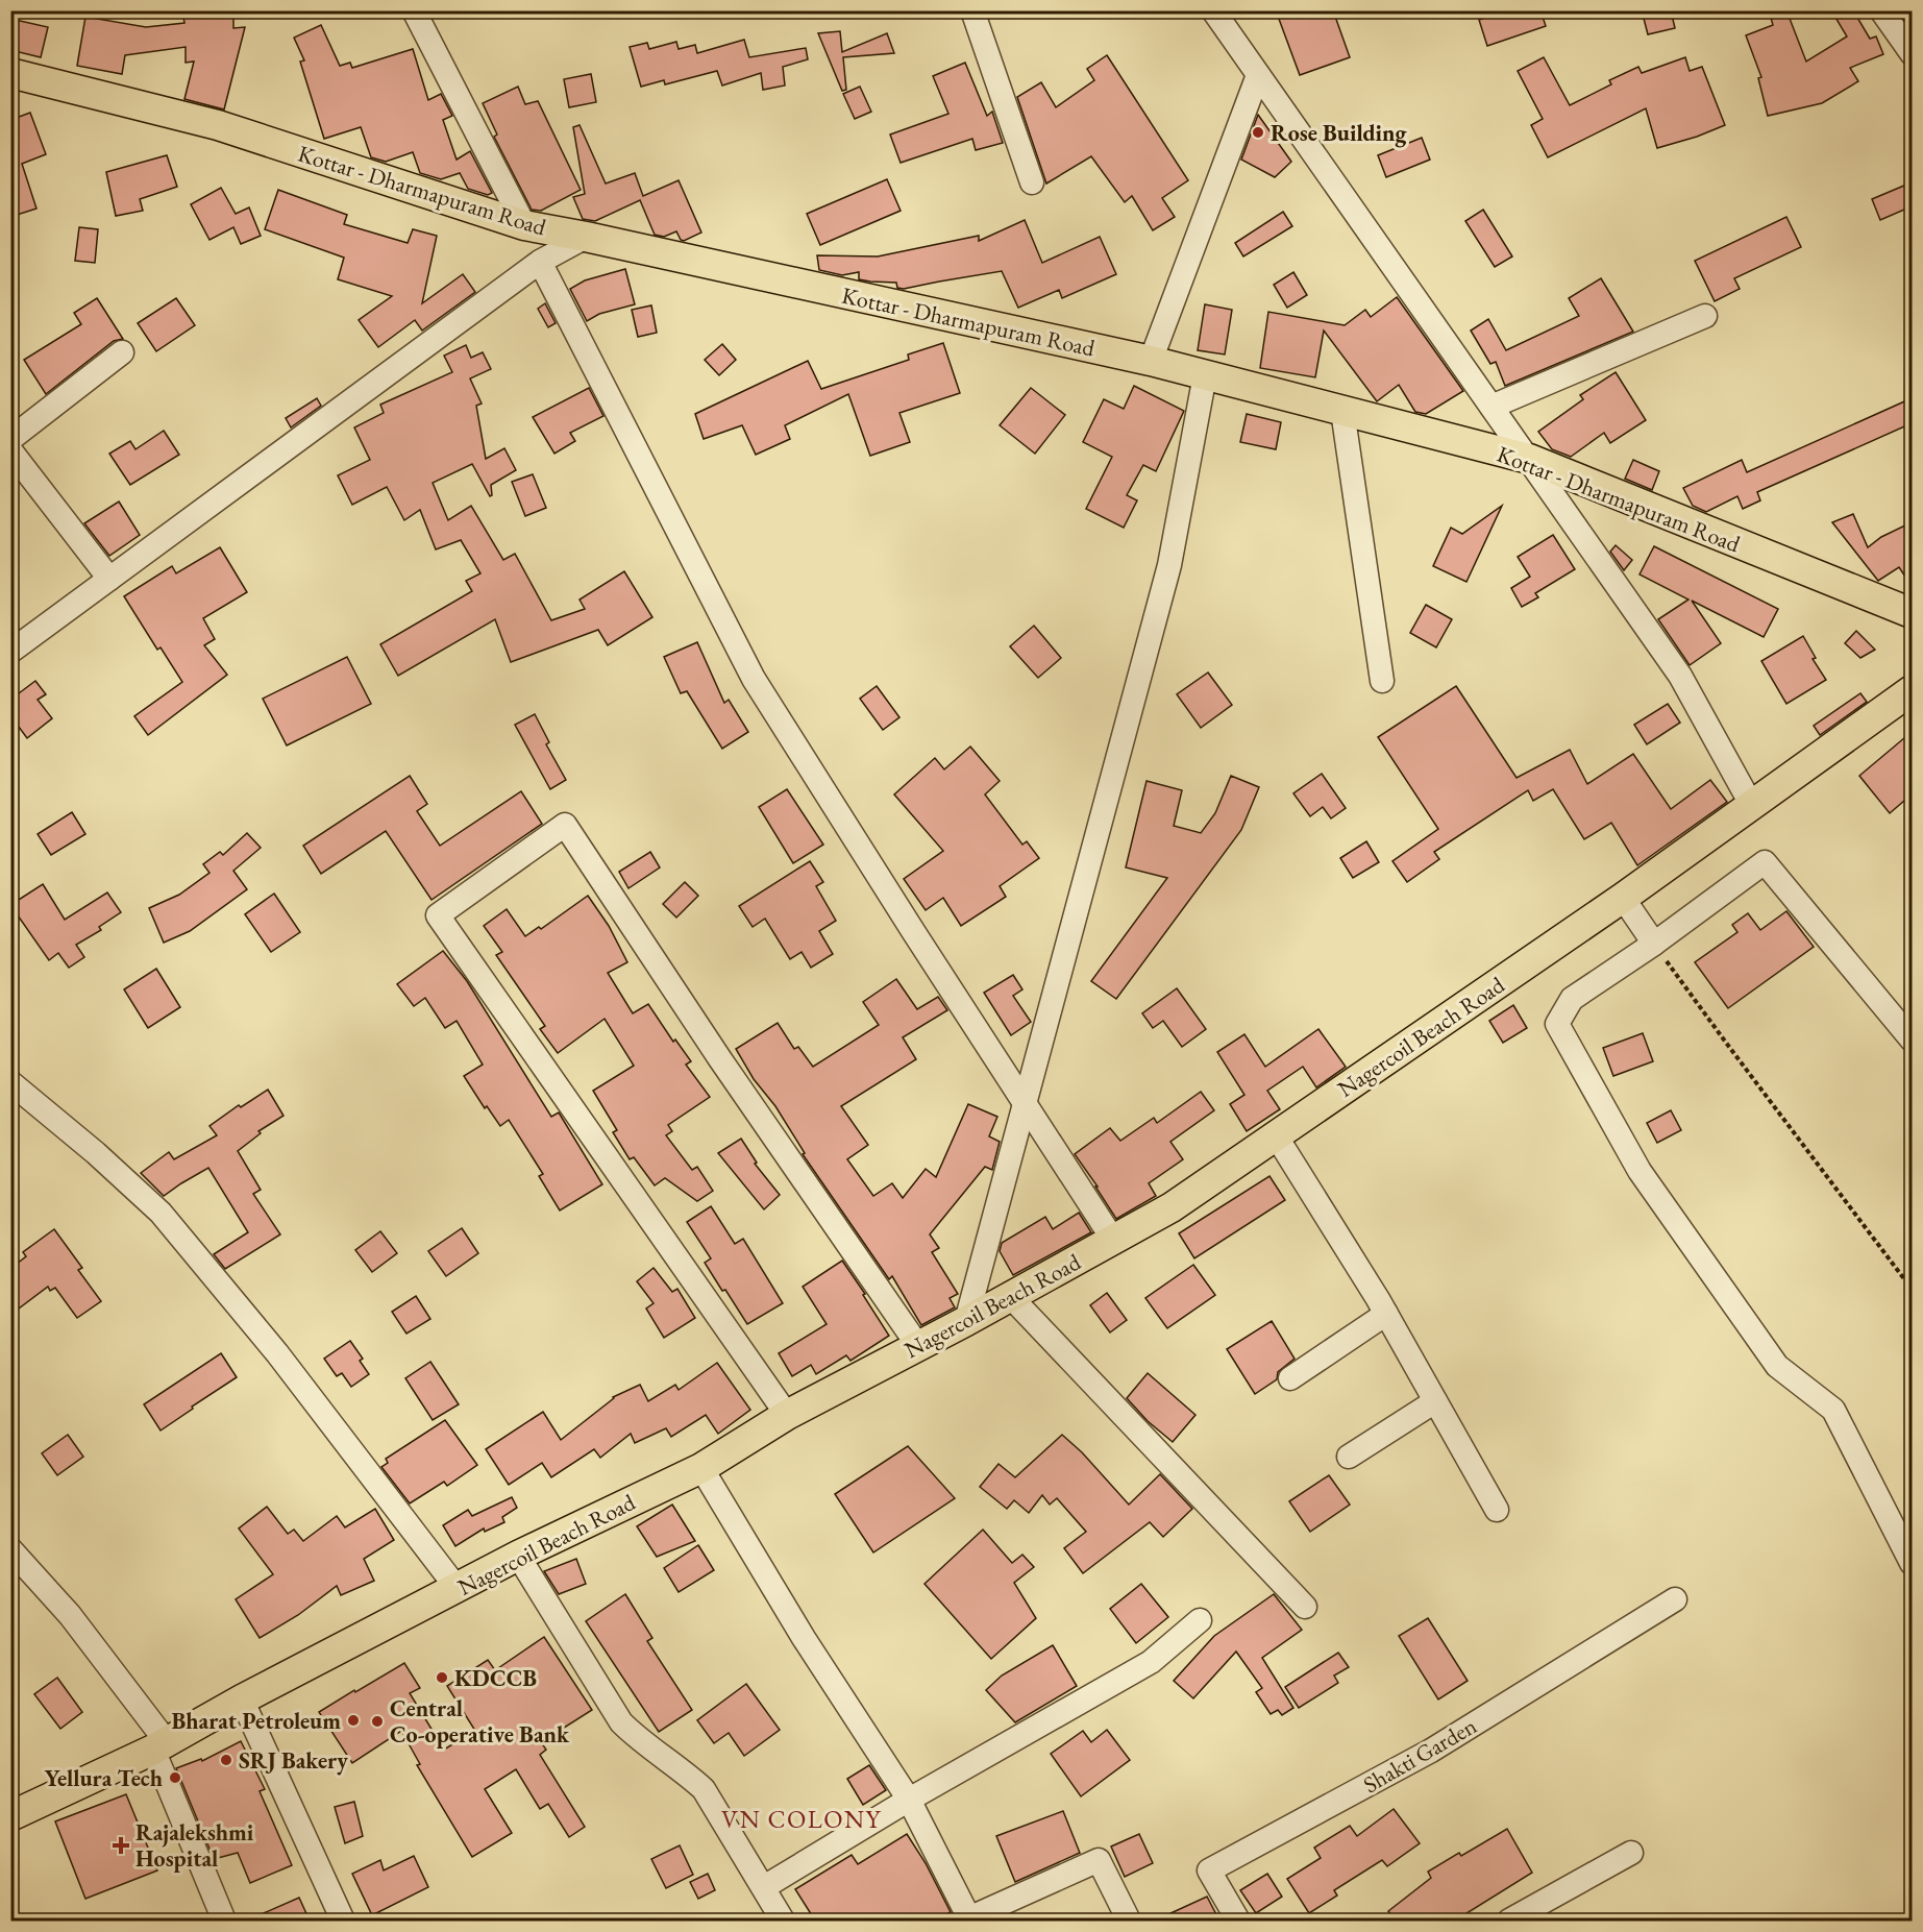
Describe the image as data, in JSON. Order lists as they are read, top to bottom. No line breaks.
{"streets":{"main road":["Kottar - Dharmapuram Road","Nagercoil Beach Road"],"street":["Shakti Garden"]},"districts":["VN COLONY"],"places":{"other":["Rose Building","KDCCB","Bharat Petroleum","Central Co-operative Bank","SRJ Bakery","Yellura Tech"],"health":["Rajalekshmi Hospital"]}}
